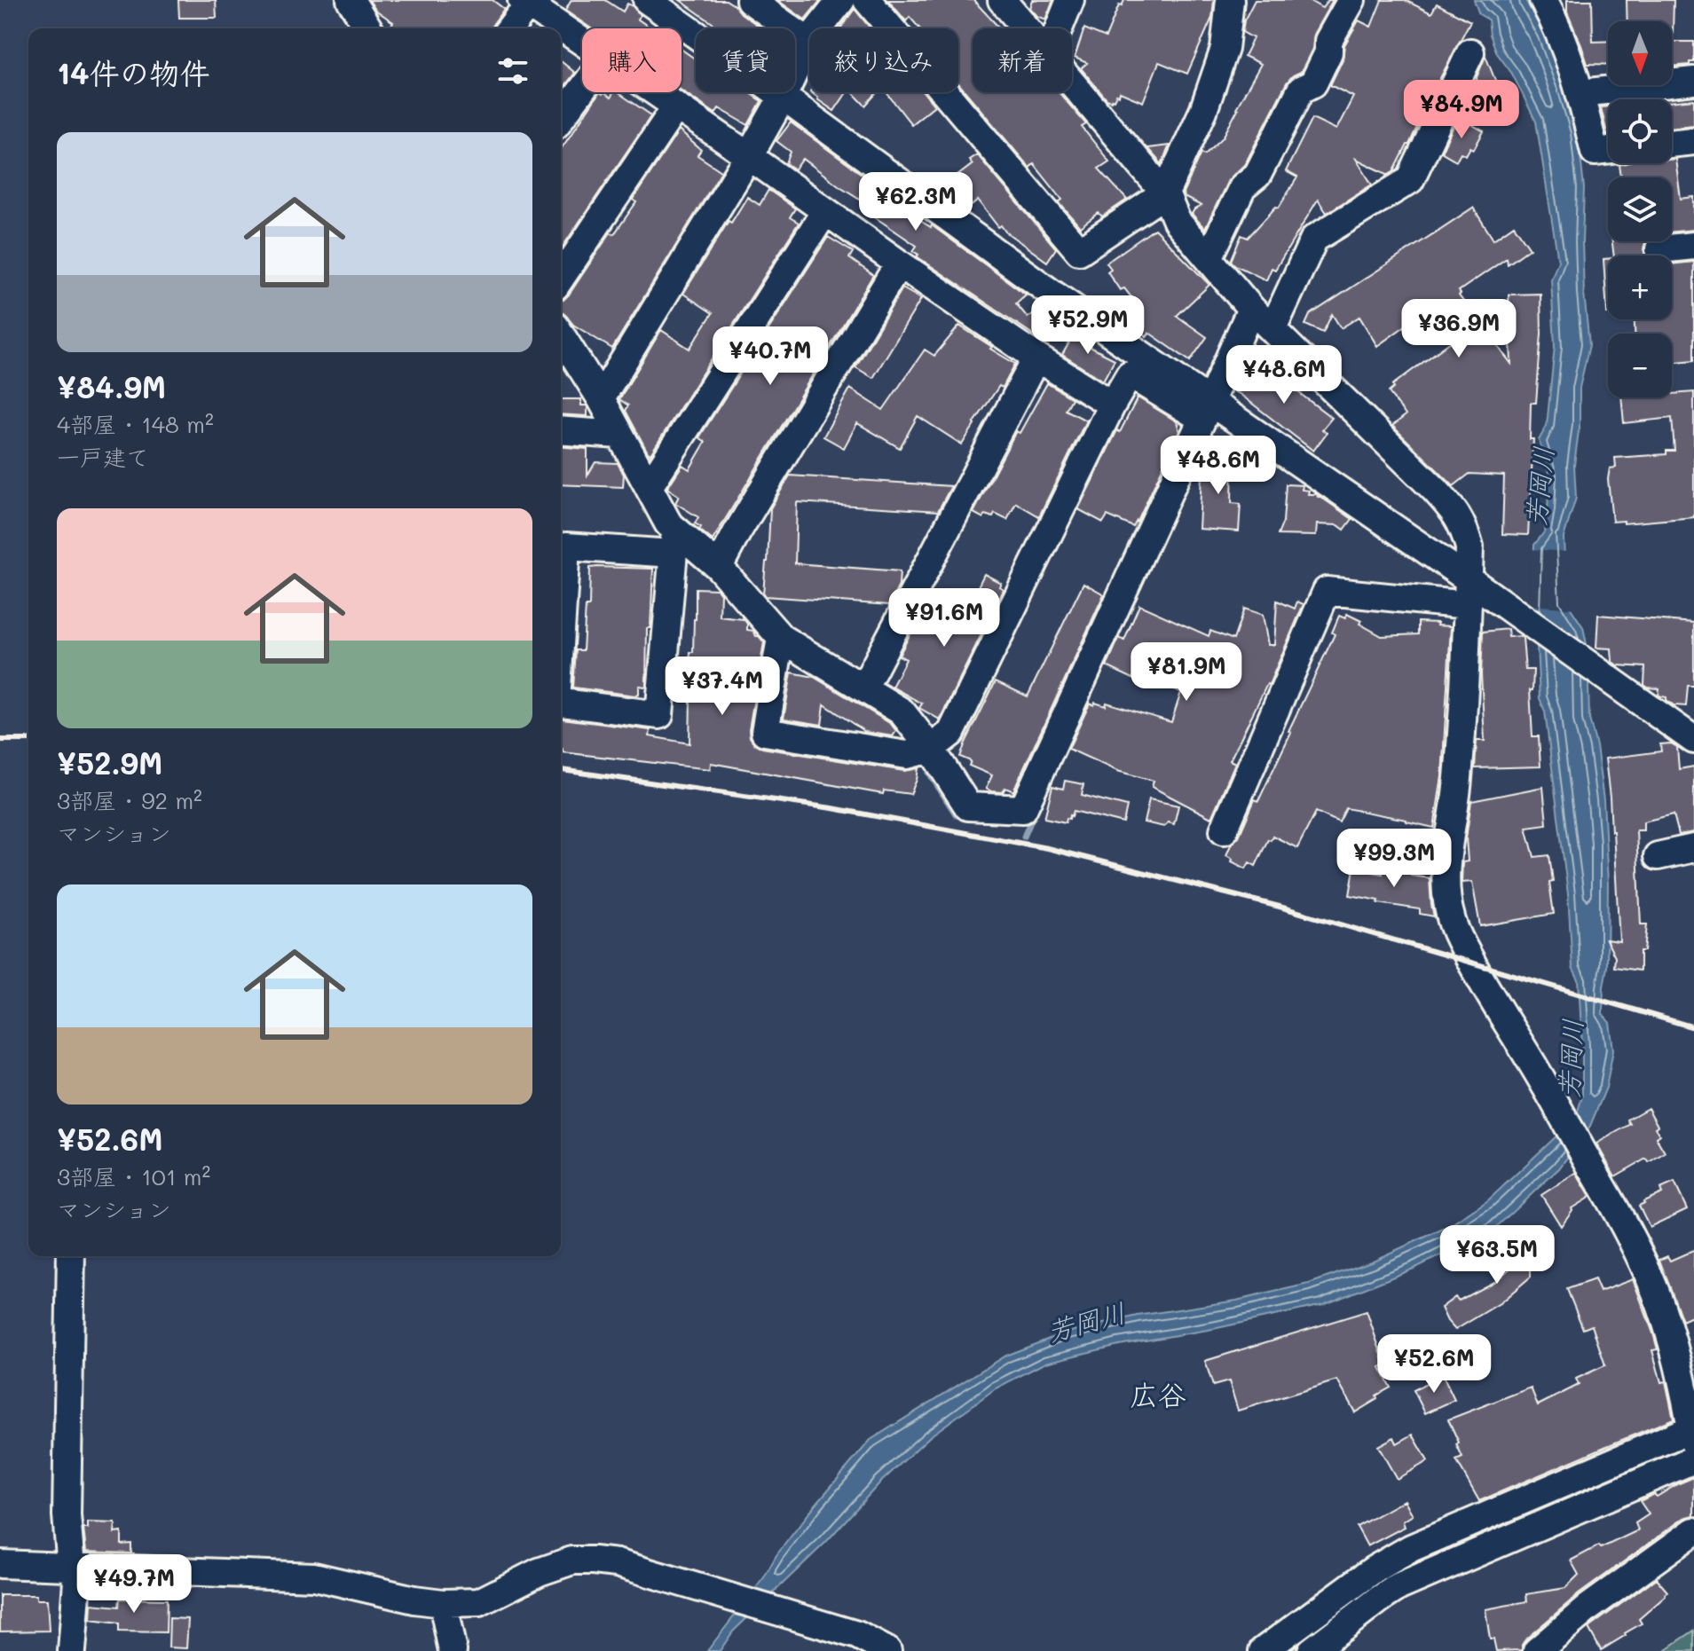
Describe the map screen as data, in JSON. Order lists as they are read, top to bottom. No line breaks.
{"districts":["広谷"],"water":["芳岡川"],"north":"bottom","page":{"map_buttons":["+","−"],"chip":["購入","賃貸","絞り込み","新着"],"heading":"14件の物件","price":["¥84.9M","¥62.3M","¥52.9M","¥36.9M","¥40.7M","¥48.6M","¥48.6M","¥91.6M","¥81.9M","¥37.4M","¥99.3M","¥63.5M","¥52.6M","¥49.7M"],"list":[{"name":"¥84.9M","note":"4部屋 · 148 m² · 一戸建て"},{"name":"¥52.9M","note":"3部屋 · 92 m² · マンション"},{"name":"¥52.6M","note":"3部屋 · 101 m² · マンション"}]}}
